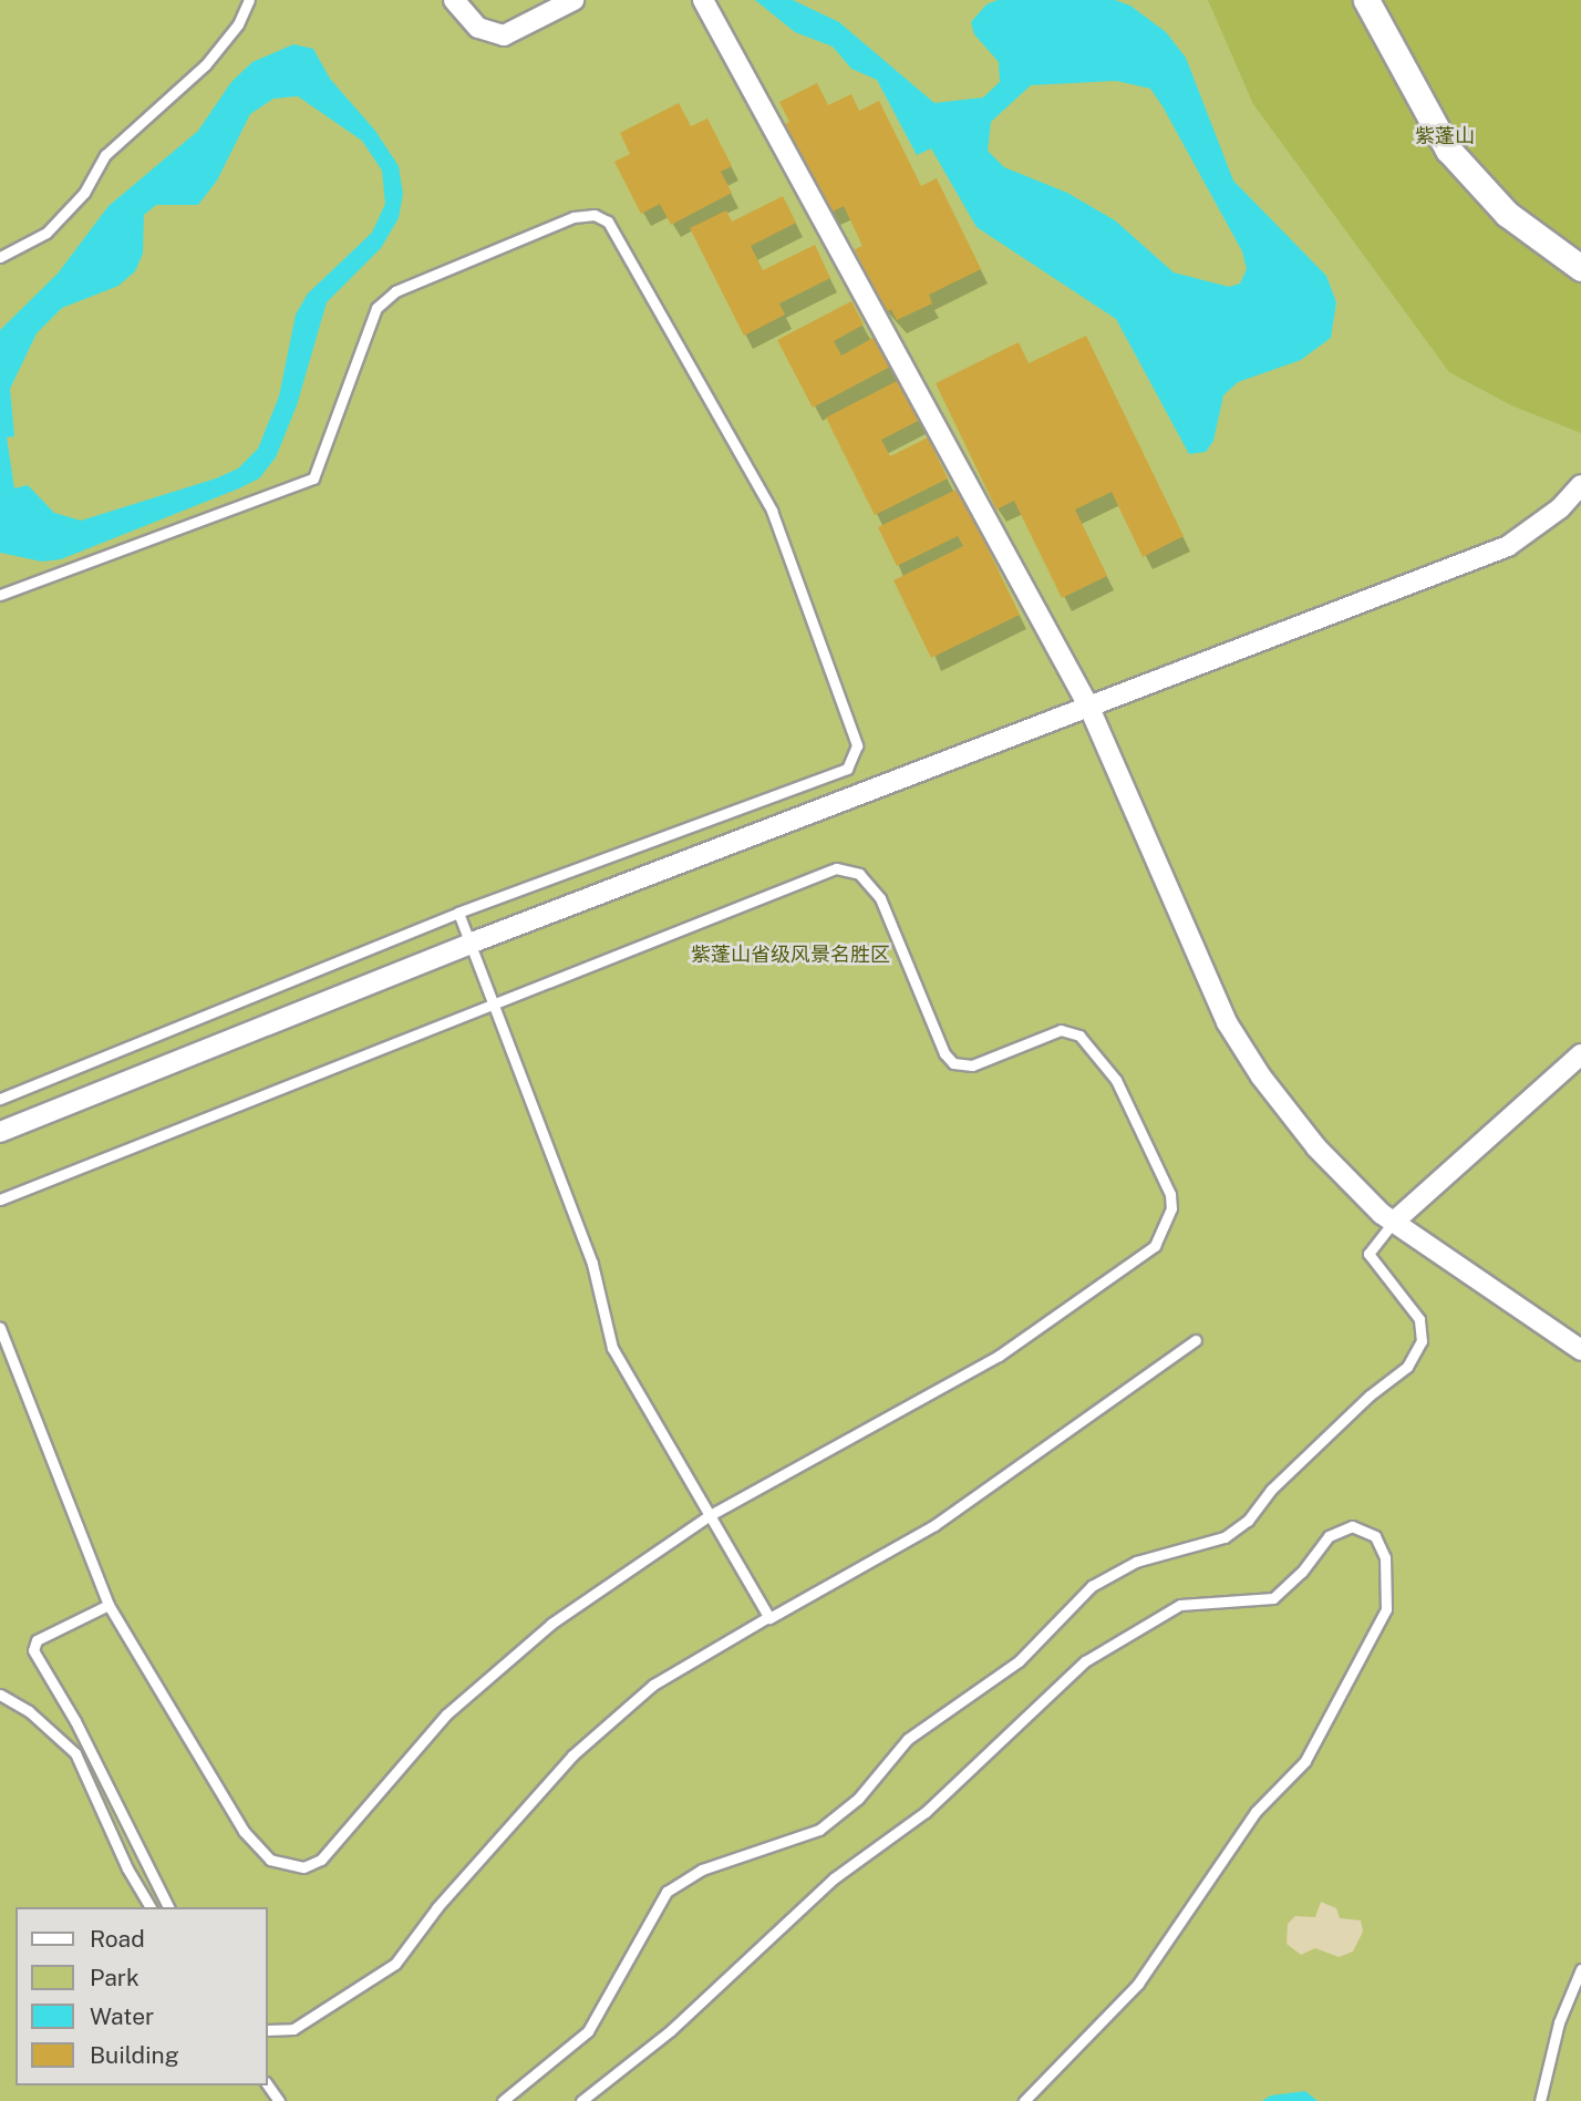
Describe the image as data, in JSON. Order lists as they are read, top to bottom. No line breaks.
{"parks":["紫蓬山","紫蓬山省级风景名胜区"],"legend":["Road","Park","Water","Building"]}
